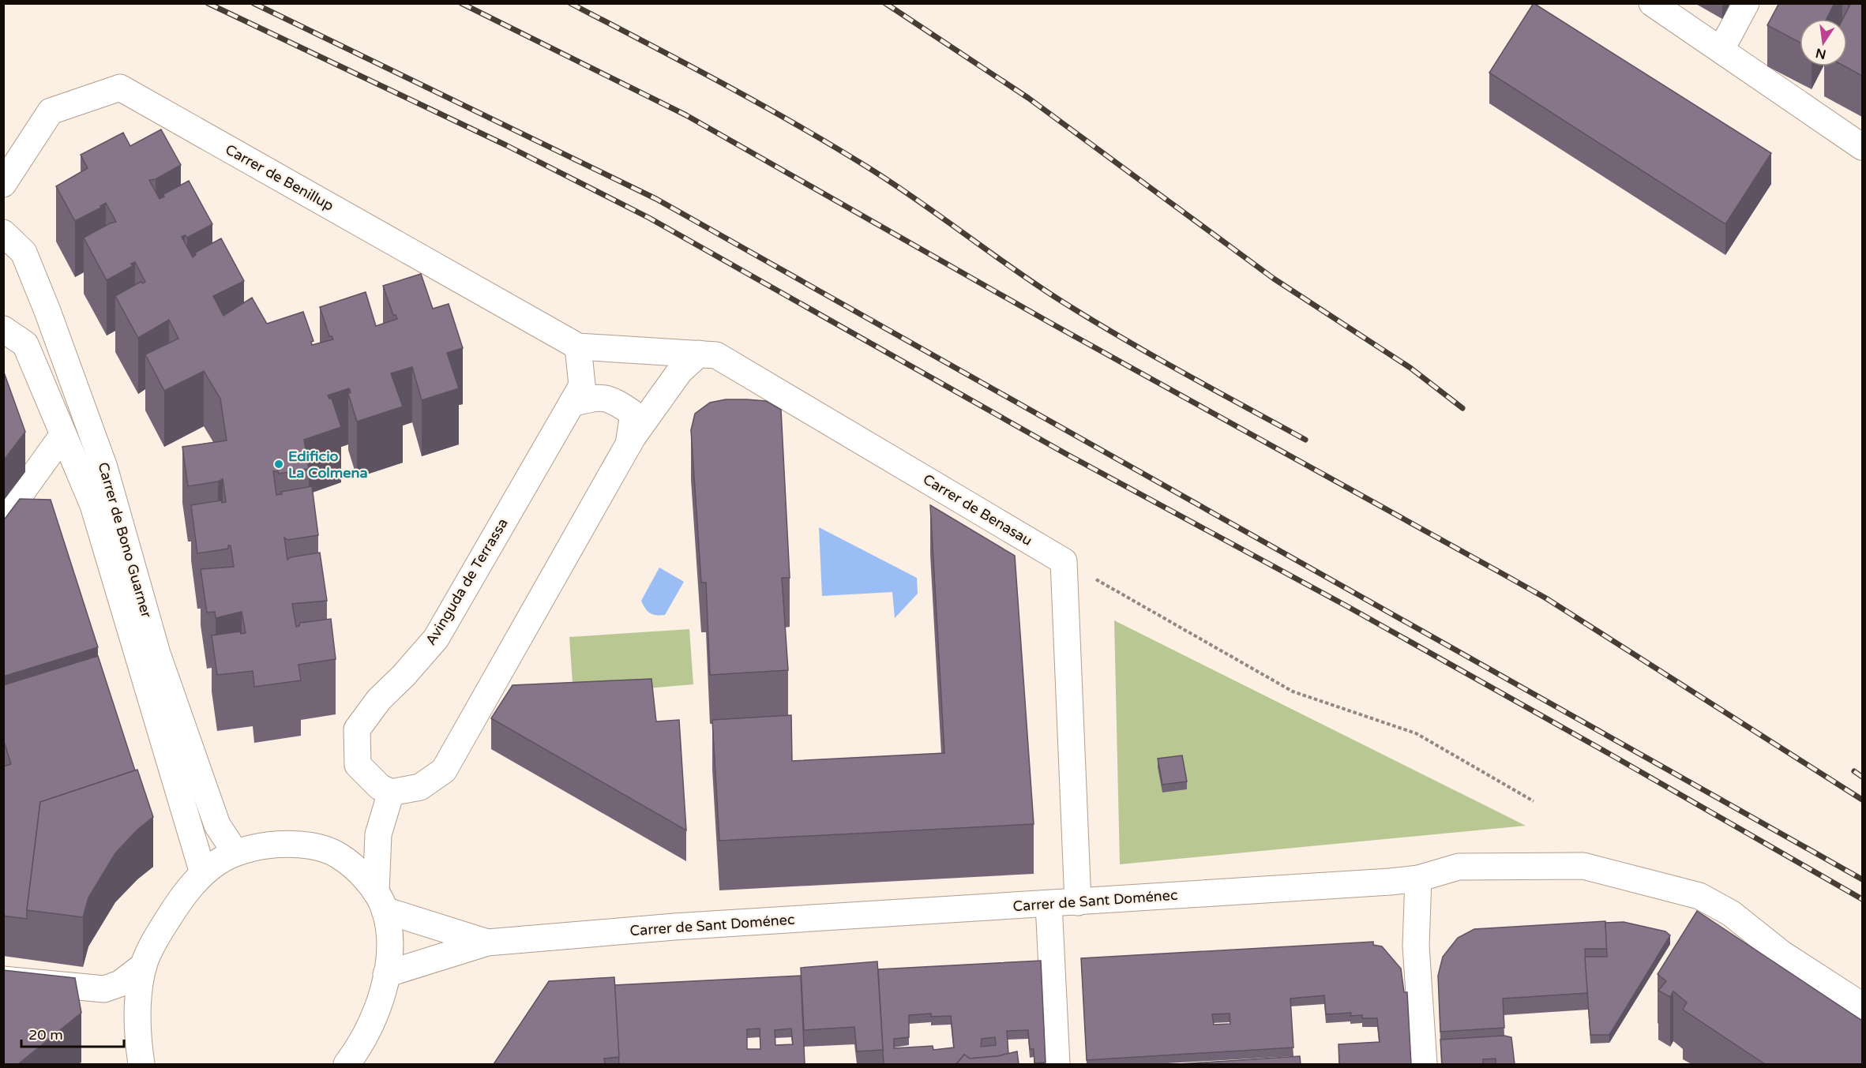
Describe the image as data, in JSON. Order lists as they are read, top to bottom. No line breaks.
{"streets":{"street":["Carrer de Benillup","Carrer de Benasau","Carrer de Bono Guarner","Avinguda de Terrassa","Carrer de Sant Doménec"]},"crossings":[["Carrer de Benillup","Carrer de Benasau"],["Carrer de Benillup","Avinguda de Terrassa"],["Carrer de Benasau","Avinguda de Terrassa"]],"places":["Edificio La Colmena"],"scale_bar":"20 m","north":"bottom"}
